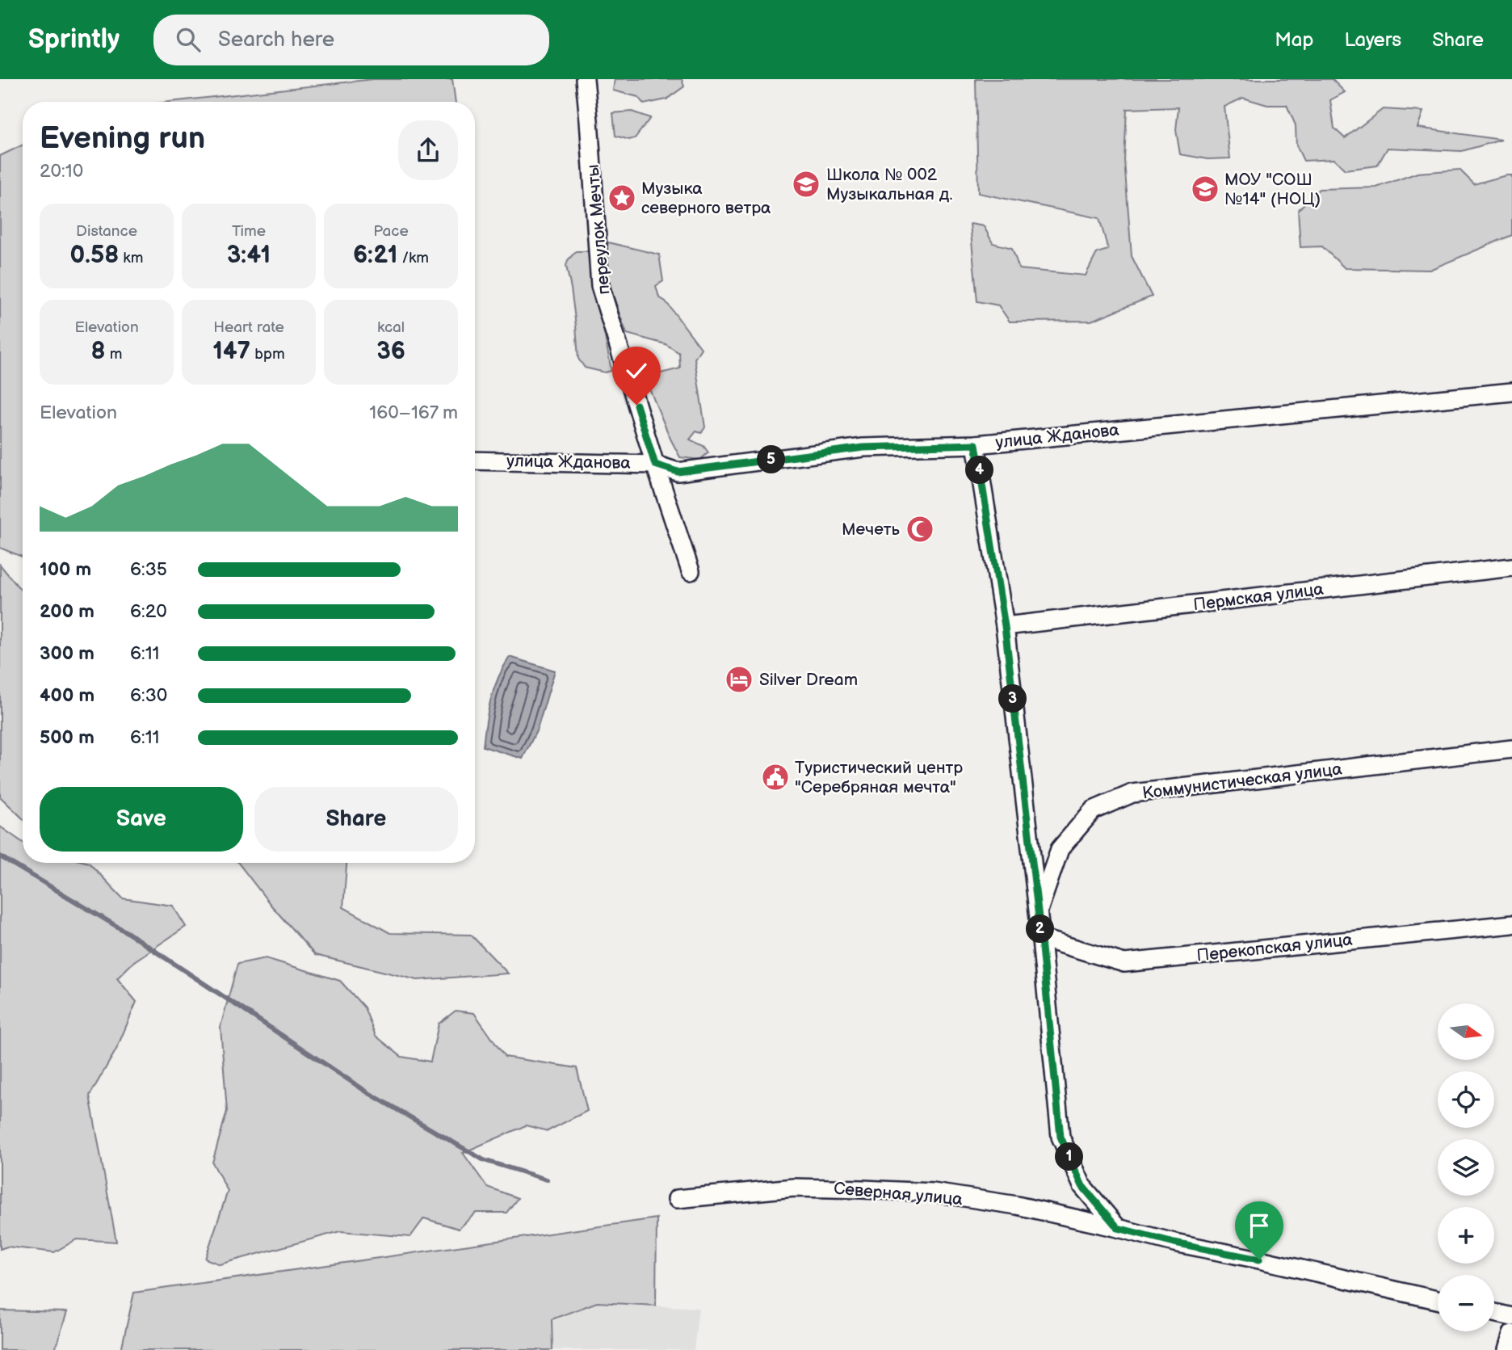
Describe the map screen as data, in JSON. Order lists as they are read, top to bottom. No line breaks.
{"streets":{"street":["переулок Мечты","улица Жданова","Пермская улица","Коммунистическая улица","Перекопская улица","Северная улица"]},"crossings":[["переулок Мечты","улица Жданова"]],"places":{"school or university":["Школа № 002 Музыкальная д.","МОУ \"СОШ №14\" (НОЦ)"],"place":["Музыка северного ветра"],"mosque":["Мечеть"],"hotel":["Silver Dream"],"public building":["Туристический центр \"Серебряная мечта\""]},"north":"right","page":{"header":"Sprintly","search":"Search here","nav":["Map","Layers","Share"],"heading":["Evening run","20:10"],"stats":[["Distance","0.58 km"],["Time","3:41"],["Pace","6:21 /km"],["Elevation","8 m"],["Heart rate","147 bpm"],["kcal","36"]],"chart":["Elevation","160–167 m"],"pins":["5","4","3","2","1"],"list":[{"name":"100 m","note":"6:35"},{"name":"200 m","note":"6:20"},{"name":"300 m","note":"6:11"},{"name":"400 m","note":"6:30"},{"name":"500 m","note":"6:11"}],"buttons":["Save","Share"],"map_buttons":["+","−"]}}
